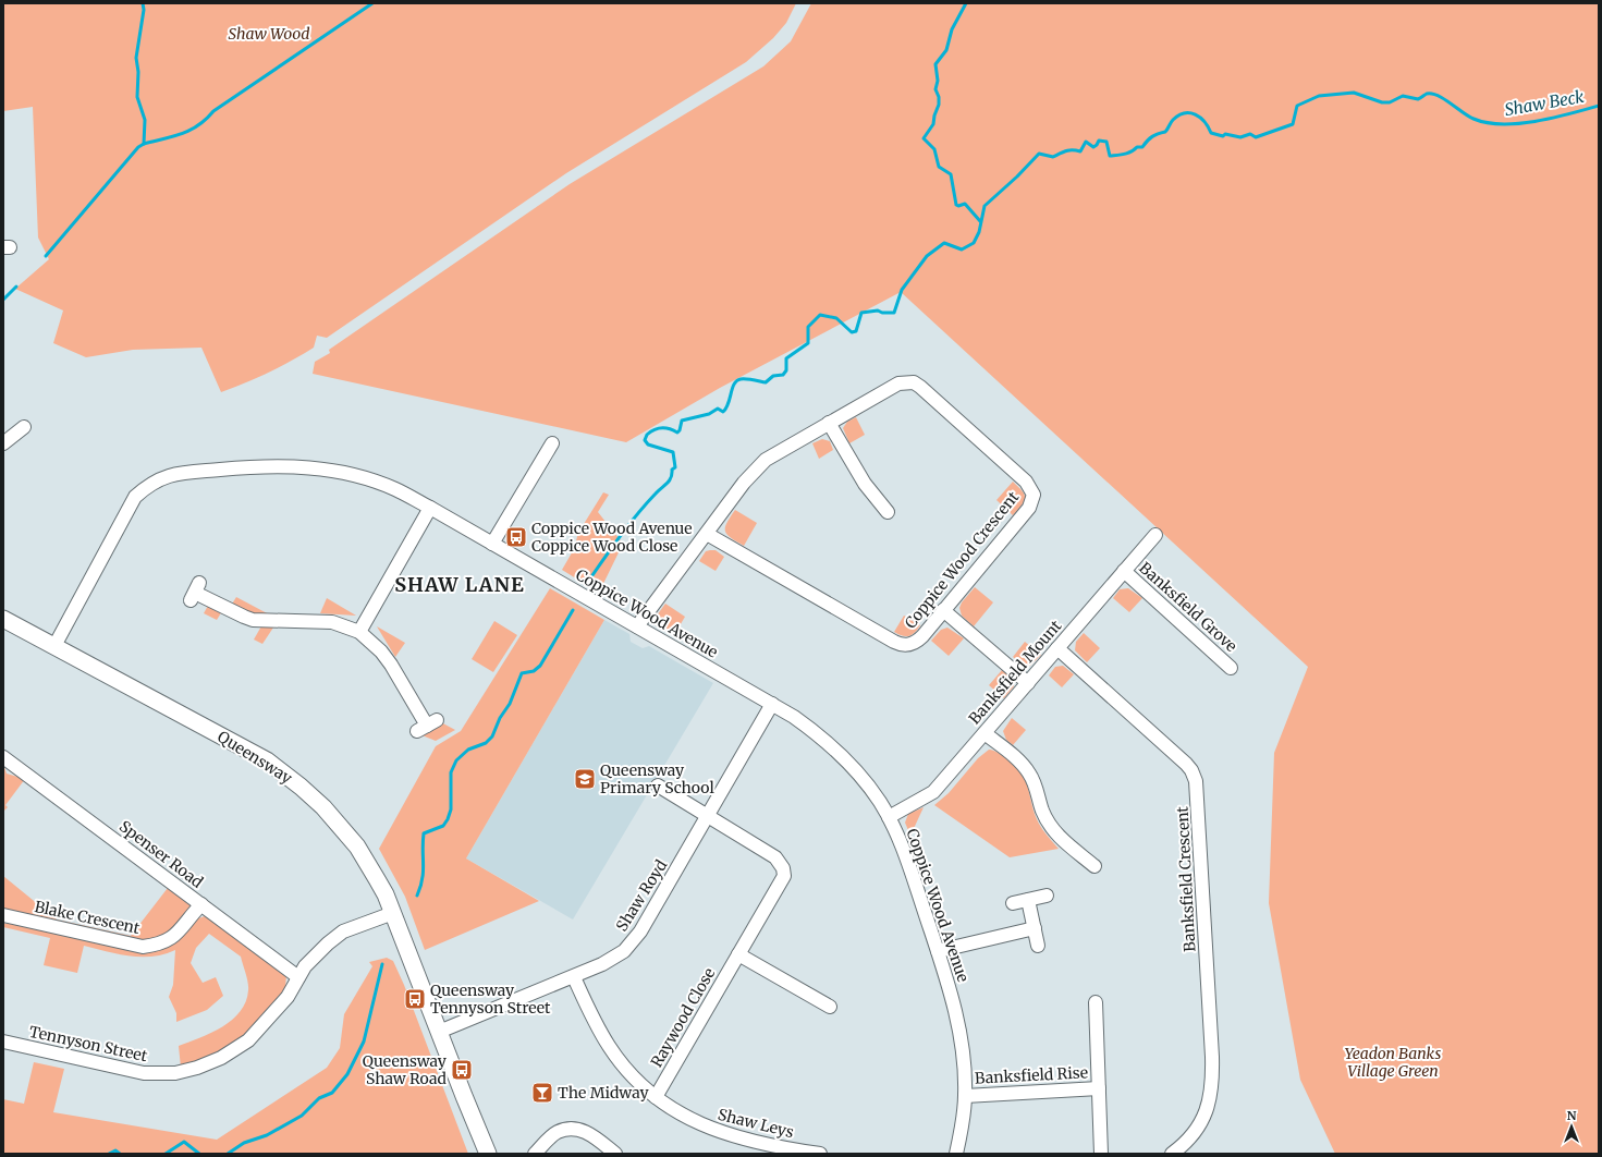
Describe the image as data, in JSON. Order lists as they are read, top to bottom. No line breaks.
{"streets":{"street":["Coppice Wood Crescent","Banksfield Grove","Coppice Wood Avenue","Banksfield Mount","Queensway","Spenser Road","Banksfield Crescent","Shaw Royd","Blake Crescent","Raywood Close","Tennyson Street","Banksfield Rise","Shaw Leys"]},"crossings":[["Coppice Wood Crescent","Coppice Wood Avenue"],["Banksfield Grove","Banksfield Mount"],["Coppice Wood Avenue","Banksfield Mount"],["Coppice Wood Avenue","Queensway"],["Coppice Wood Avenue","Shaw Royd"],["Coppice Wood Avenue","Banksfield Rise"],["Banksfield Mount","Banksfield Crescent"],["Queensway","Shaw Royd"],["Queensway","Tennyson Street"],["Spenser Road","Blake Crescent"],["Spenser Road","Tennyson Street"],["Shaw Royd","Raywood Close"],["Shaw Royd","Shaw Leys"],["Raywood Close","Shaw Leys"]],"districts":["SHAW LANE"],"water":["Shaw Beck"],"parks":["Shaw Wood","Yeadon Banks Village Green"],"places":{"bus stop":["Coppice Wood Avenue Coppice Wood Close","Queensway Tennyson Street","Queensway Shaw Road"],"school or university":["Queensway Primary School"],"bar":["The Midway"]},"north":"top"}
